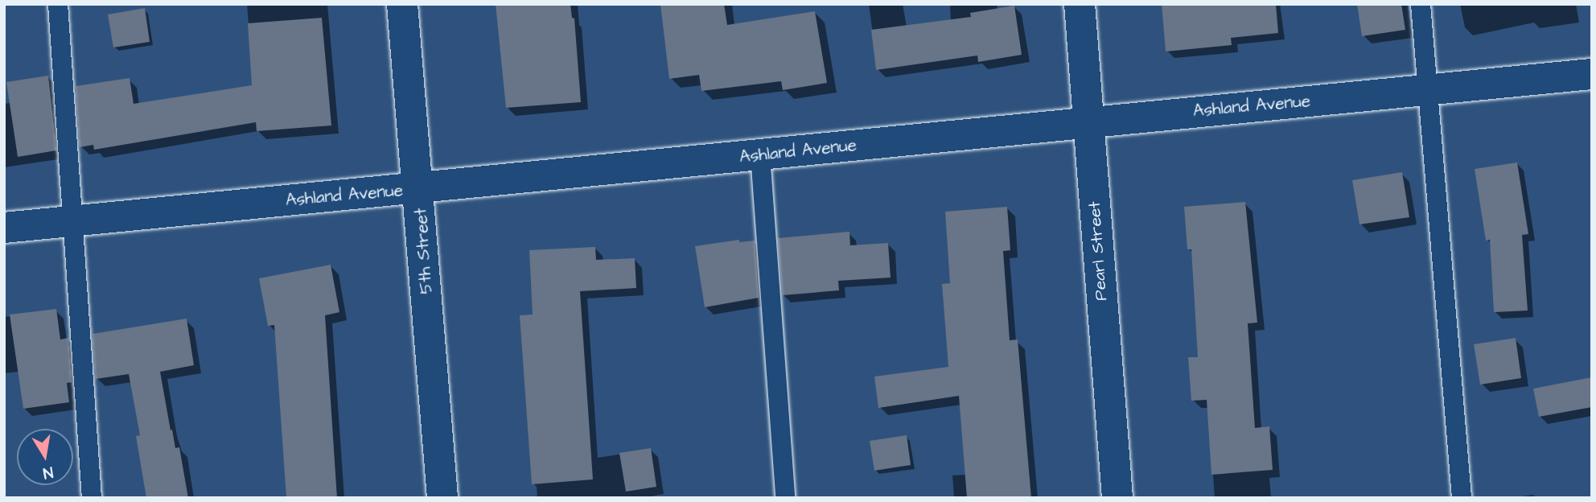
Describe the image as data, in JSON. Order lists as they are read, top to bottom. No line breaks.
{"streets":{"street":["Ashland Avenue","5th Street","Pearl Street"]},"crossings":[["Ashland Avenue","5th Street"],["Ashland Avenue","Pearl Street"]],"north":"bottom"}
